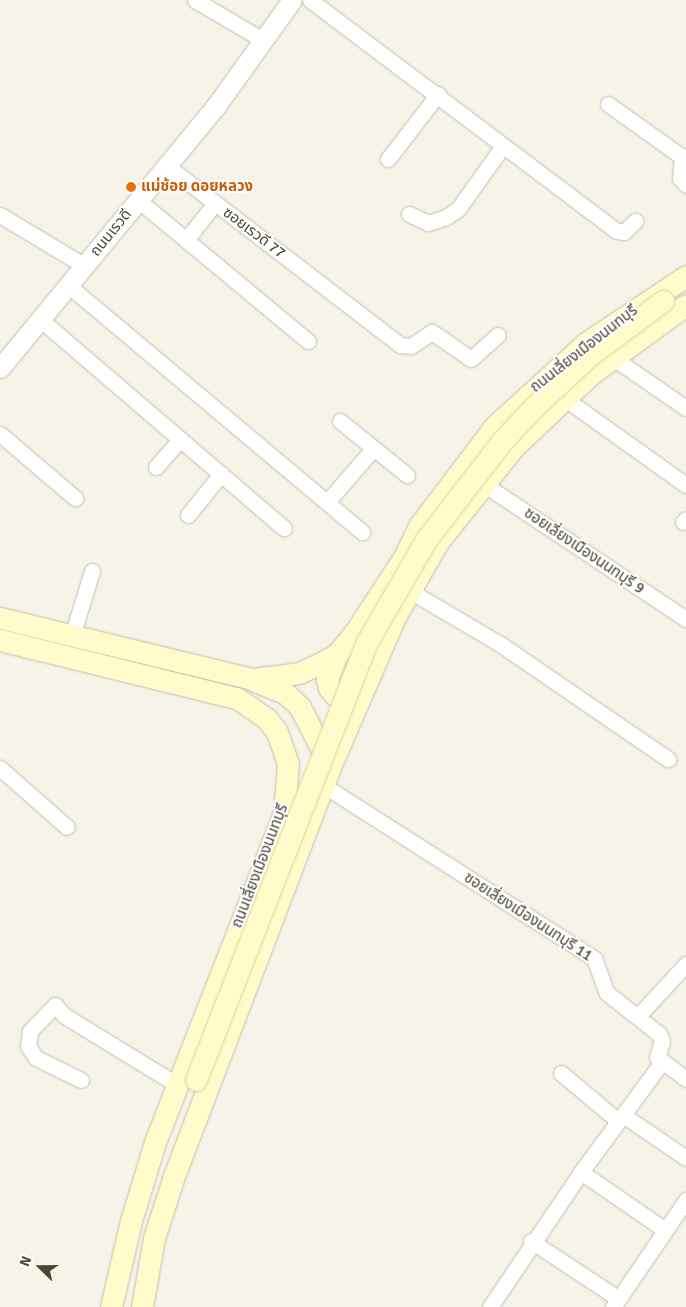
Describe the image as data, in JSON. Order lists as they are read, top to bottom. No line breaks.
{"streets":{"main road":["ถนนเลี่ยงเมืองนนทบุรี"],"street":["ถนนเรวดี","ซอยเรวดี 77","ซอยเลี่ยงเมืองนนทบุรี 9","ซอยเลี่ยงเมืองนนทบุรี 11"]},"crossings":[["ถนนเรวดี","ซอยเรวดี 77"],["ถนนเลี่ยงเมืองนนทบุรี","ซอยเลี่ยงเมืองนนทบุรี 9"],["ถนนเลี่ยงเมืองนนทบุรี","ซอยเลี่ยงเมืองนนทบุรี 11"]],"places":["แม่ช้อย ดอยหลวง"],"north":"left"}
